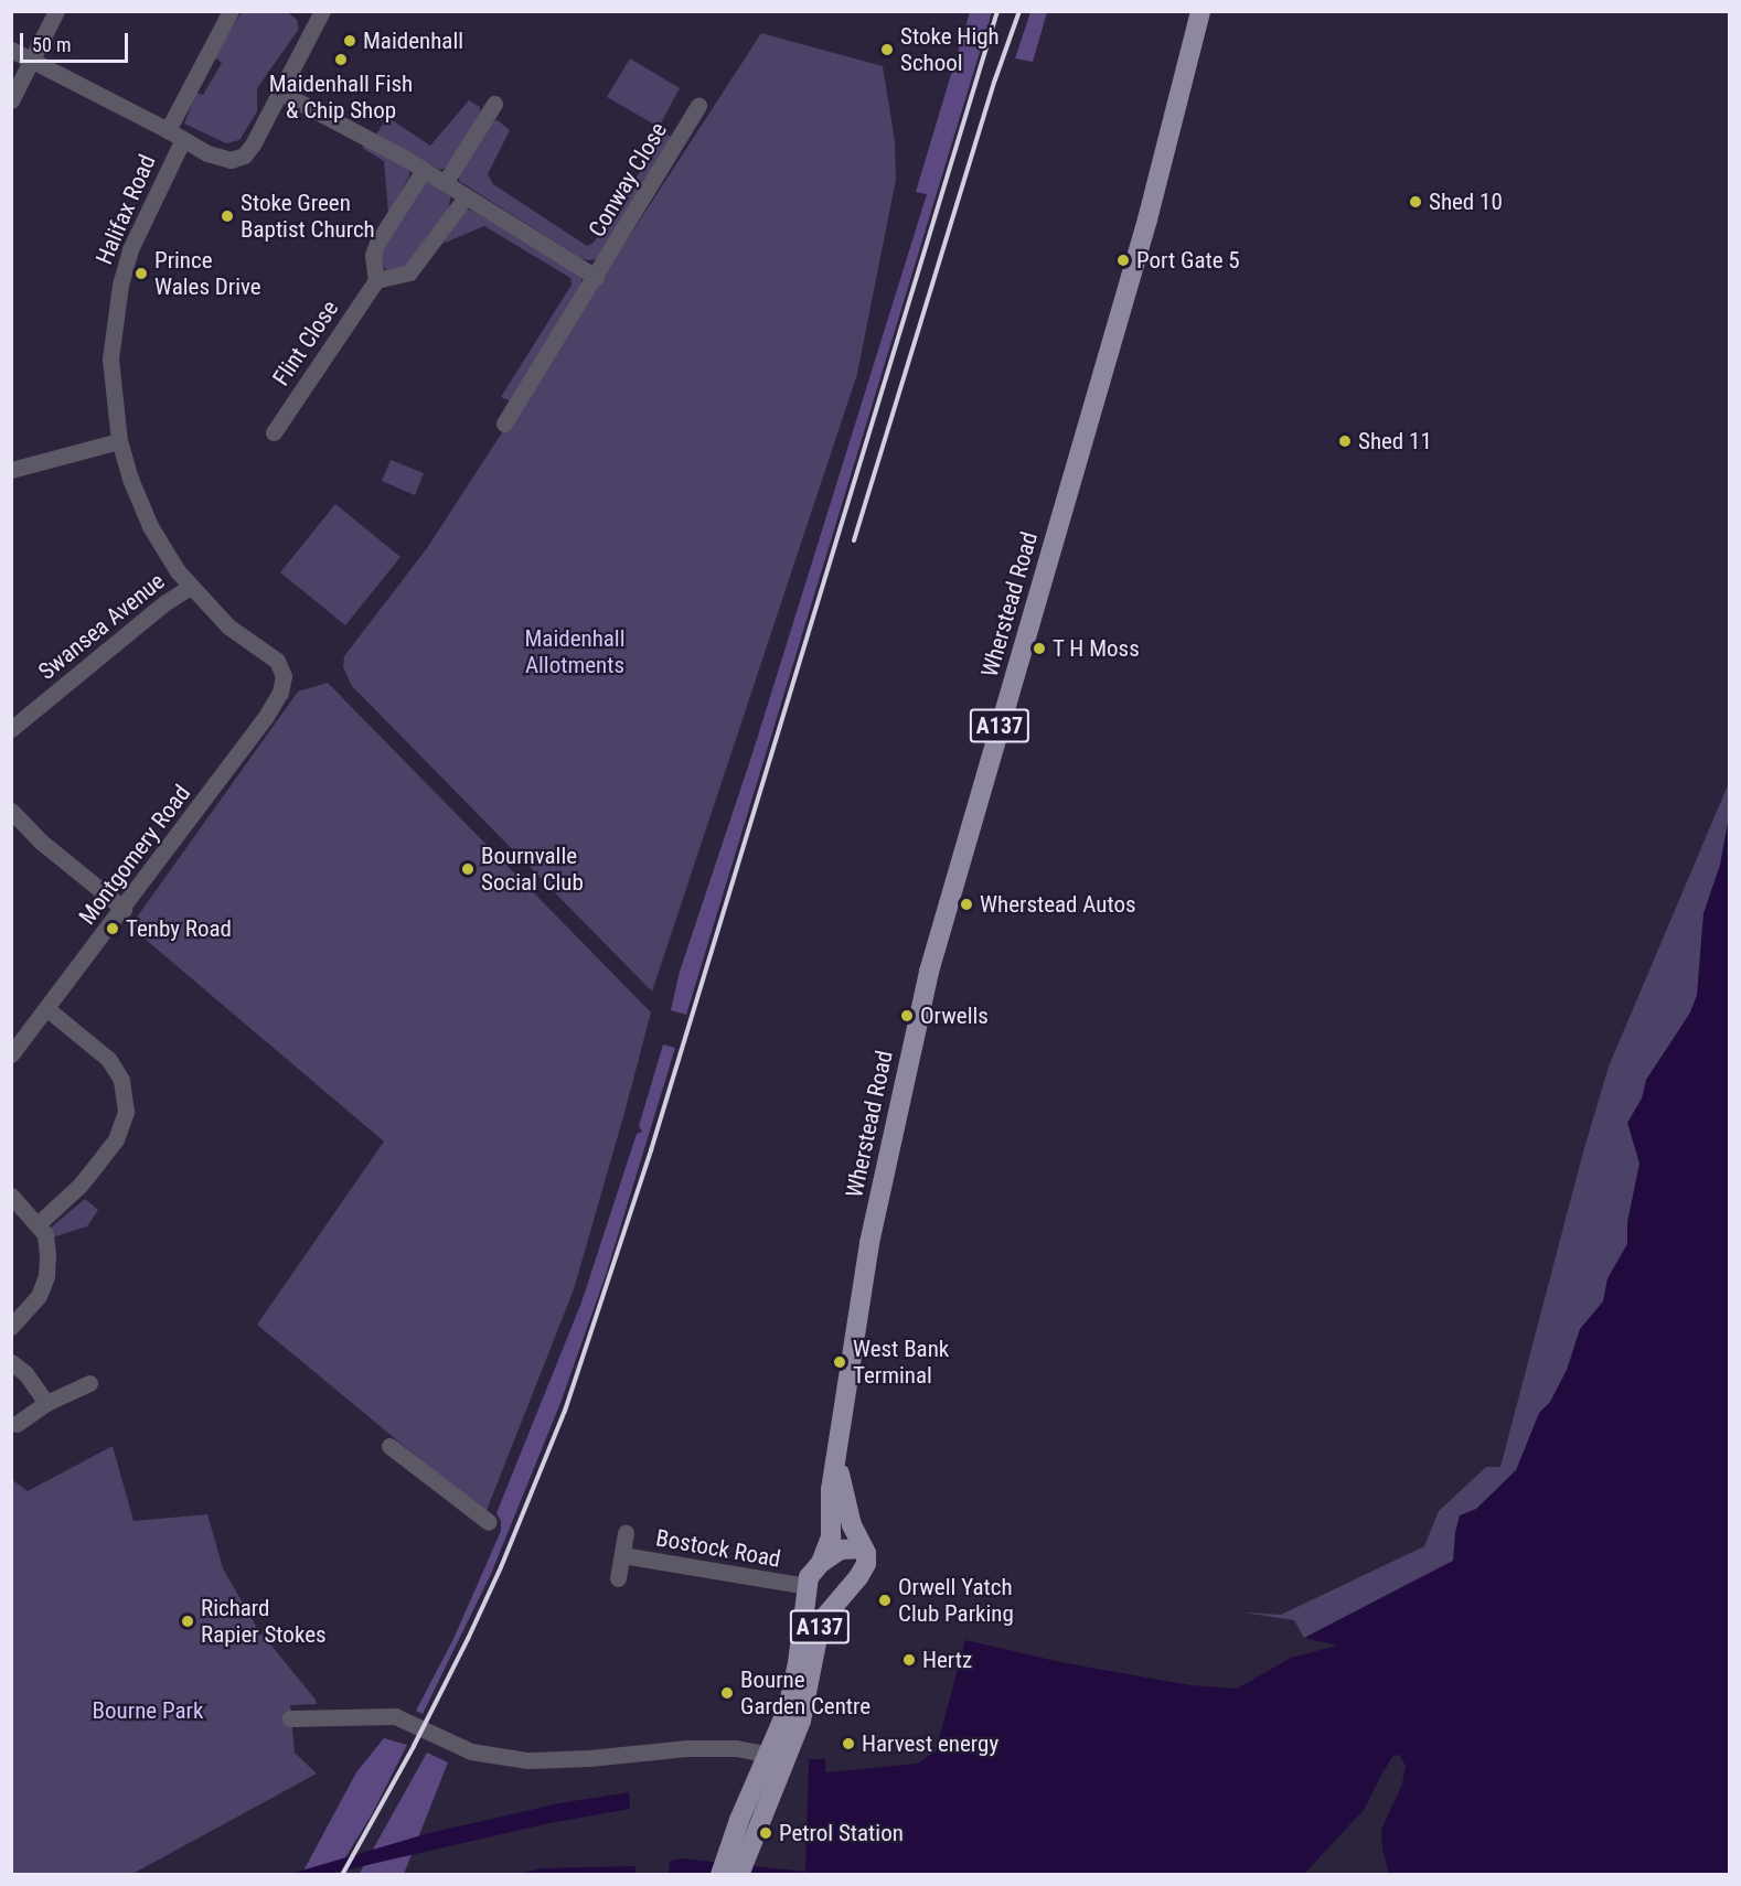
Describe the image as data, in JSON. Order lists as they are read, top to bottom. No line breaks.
{"streets":{"main road":["Wherstead Road","A137"],"street":["Conway Close","Halifax Road","Flint Close","Swansea Avenue","Montgomery Road","Bostock Road"]},"crossings":[["Halifax Road","Swansea Avenue"],["Halifax Road","Montgomery Road"],["Wherstead Road","Bostock Road"]],"parks":["Maidenhall Allotments","Bourne Park"],"places":["Maidenhall","Stoke High School","Maidenhall Fish & Chip Shop","Shed 10","Stoke Green Baptist Church","Port Gate 5","Prince Wales Drive","Shed 11","T H Moss","Bournvalle Social Club","Wherstead Autos","Tenby Road","Orwells","West Bank Terminal","Orwell Yatch Club Parking","Richard Rapier Stokes","Hertz","Bourne Garden Centre","Harvest energy","Petrol Station"],"scale_bar":"50 m"}
